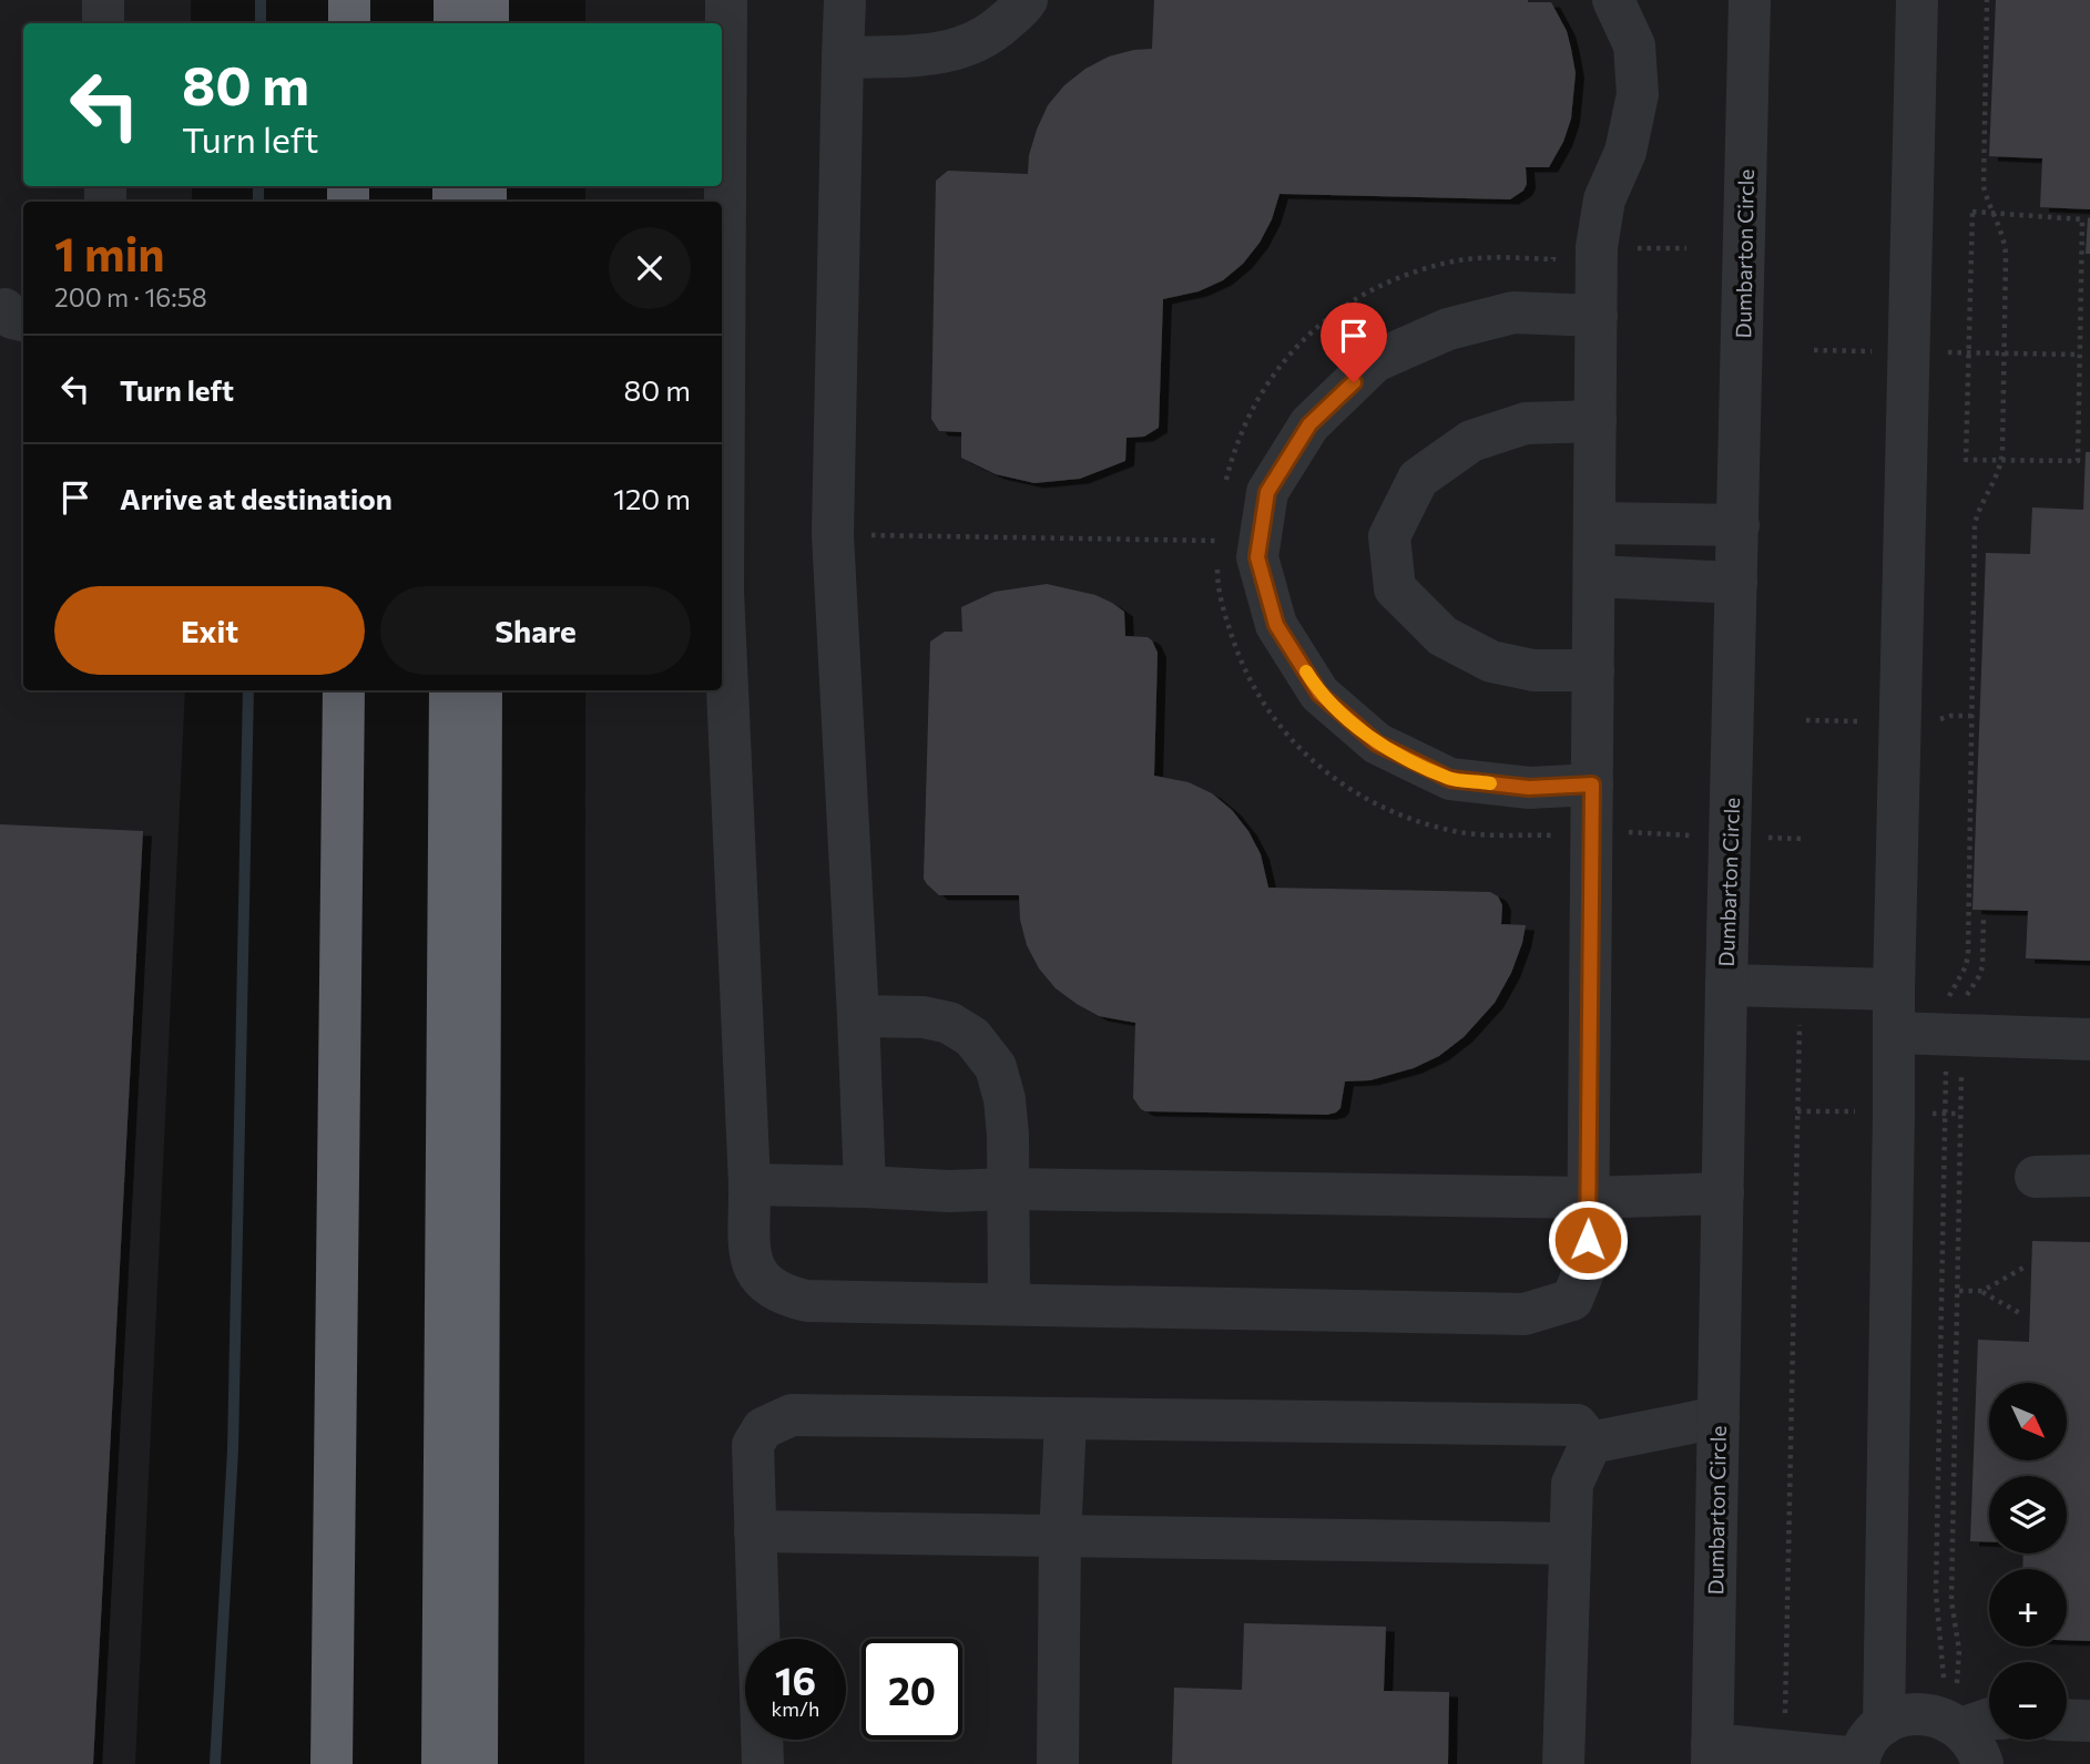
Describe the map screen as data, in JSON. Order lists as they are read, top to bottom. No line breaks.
{"streets":{"street":["Dumbarton Circle"]},"north":"bottom right","page":{"turn":["80 m","Turn left"],"heading":["1 min","200 m · 16:58"],"list":[{"name":"Turn left","value":"80 m"},{"name":"Arrive at destination","value":"120 m"}],"buttons":["Exit","Share"],"map_buttons":["+","−"],"speed":"16 km/h","limit":"20"}}
